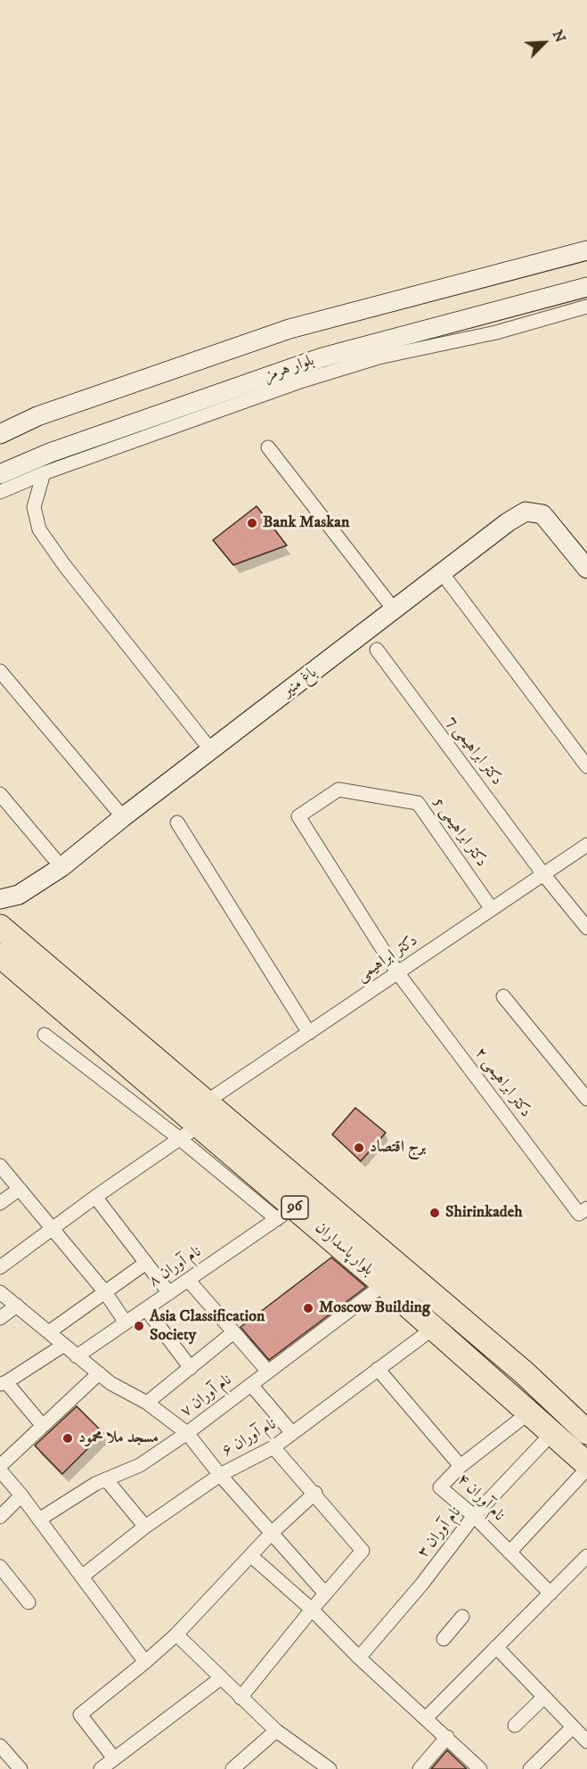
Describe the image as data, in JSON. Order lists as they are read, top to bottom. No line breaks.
{"streets":{"highway":["96","بلوار پاسداران"],"main road":["بلوار هرمز","باغ منیر"],"street":["دکتر ابراهیمی 7","دکتر ابراهیمی 5","دکتر ابراهیمی","دکتر ابراهیمی ۲","نام آوران ۸","نام آوران ۷","نام آوران ۶","نام آوران ۴","نام آوران ۳"]},"crossings":[["دکتر ابراهیمی 7","دکتر ابراهیمی"],["دکتر ابراهیمی 5","دکتر ابراهیمی"],["دکتر ابراهیمی 5","دکتر ابراهیمی ۲"],["دکتر ابراهیمی","دکتر ابراهیمی ۲"],["دکتر ابراهیمی","بلوار پاسداران"],["بلوار پاسداران","نام آوران ۸"],["بلوار پاسداران","نام آوران ۷"],["بلوار پاسداران","نام آوران ۶"],["بلوار پاسداران","نام آوران ۴"],["بلوار پاسداران","نام آوران ۳"],["نام آوران ۴","نام آوران ۳"]],"places":["Bank Maskan","برج اقتصاد","Shirinkadeh","Moscow Building","Asia Classification Society","مسجد ملا محمود"],"north":"top right"}
